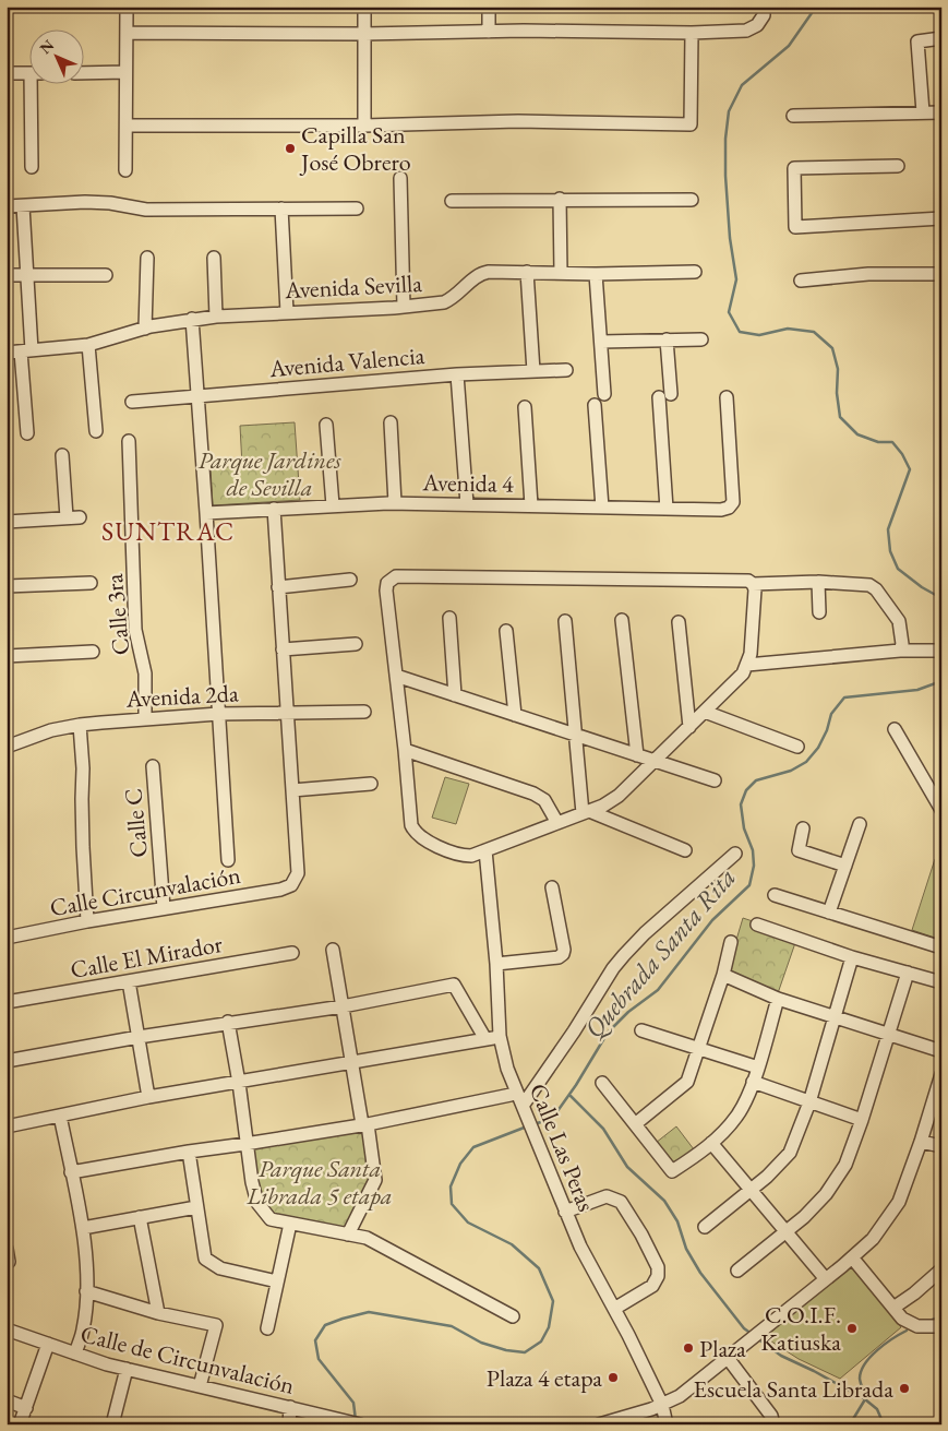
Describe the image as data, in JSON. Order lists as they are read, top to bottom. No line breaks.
{"streets":{"street":["Avenida Sevilla","Avenida Valencia","Avenida 4","Calle 3ra","Avenida 2da","Calle C","Calle Circunvalación","Calle El Mirador","Calle Las Peras","Calle de Circunvalación"]},"crossings":[["Calle 3ra","Avenida 2da"],["Calle C","Calle Circunvalación"]],"districts":["SUNTRAC"],"water":["Quebrada Santa Rita"],"parks":["Parque Jardines de Sevilla","Parque Santa Librada 5 etapa"],"places":["Capilla San José Obrero","C.O.I.F. Katiuska","Plaza","Plaza 4 etapa","Escuela Santa Librada"],"north":"top left"}
